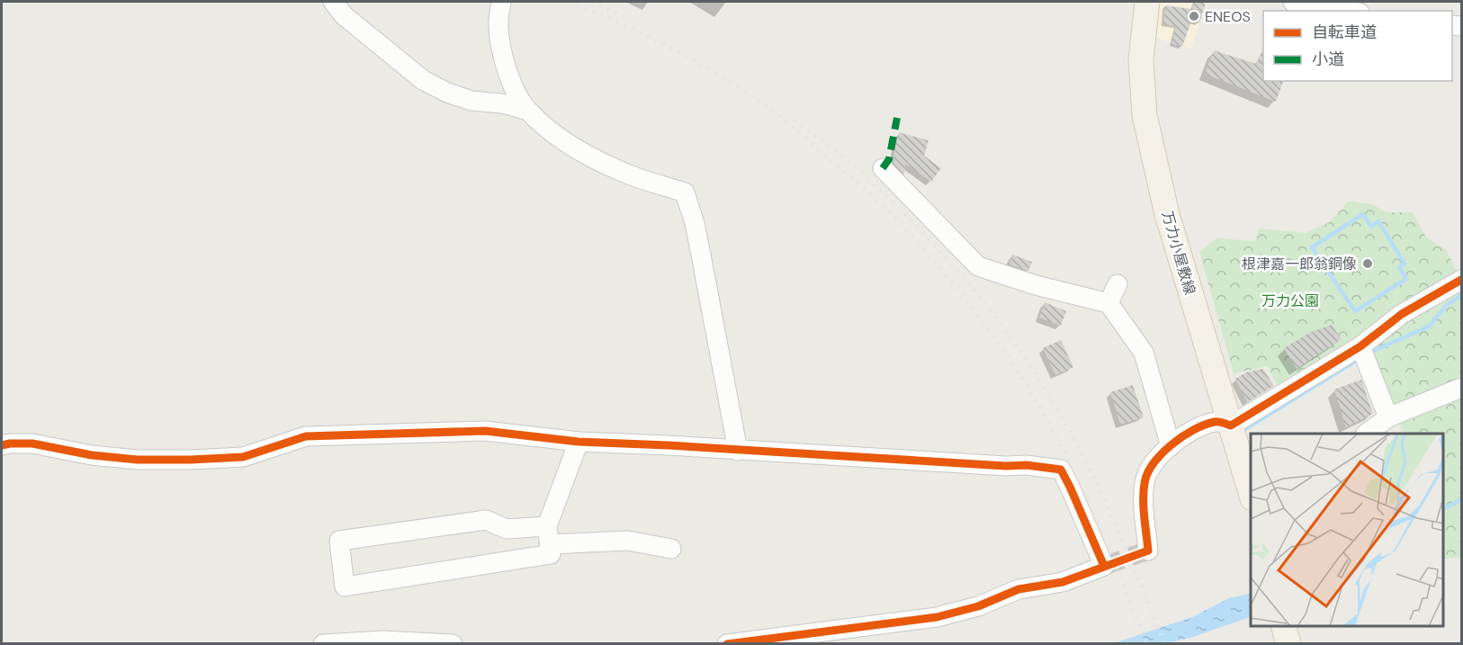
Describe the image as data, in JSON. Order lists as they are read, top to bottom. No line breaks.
{"streets":{"main road":["万力小屋敷線"]},"parks":["万力公園"],"places":["ENEOS","根津嘉一郎翁銅像"],"legend":["自転車道","小道"]}
